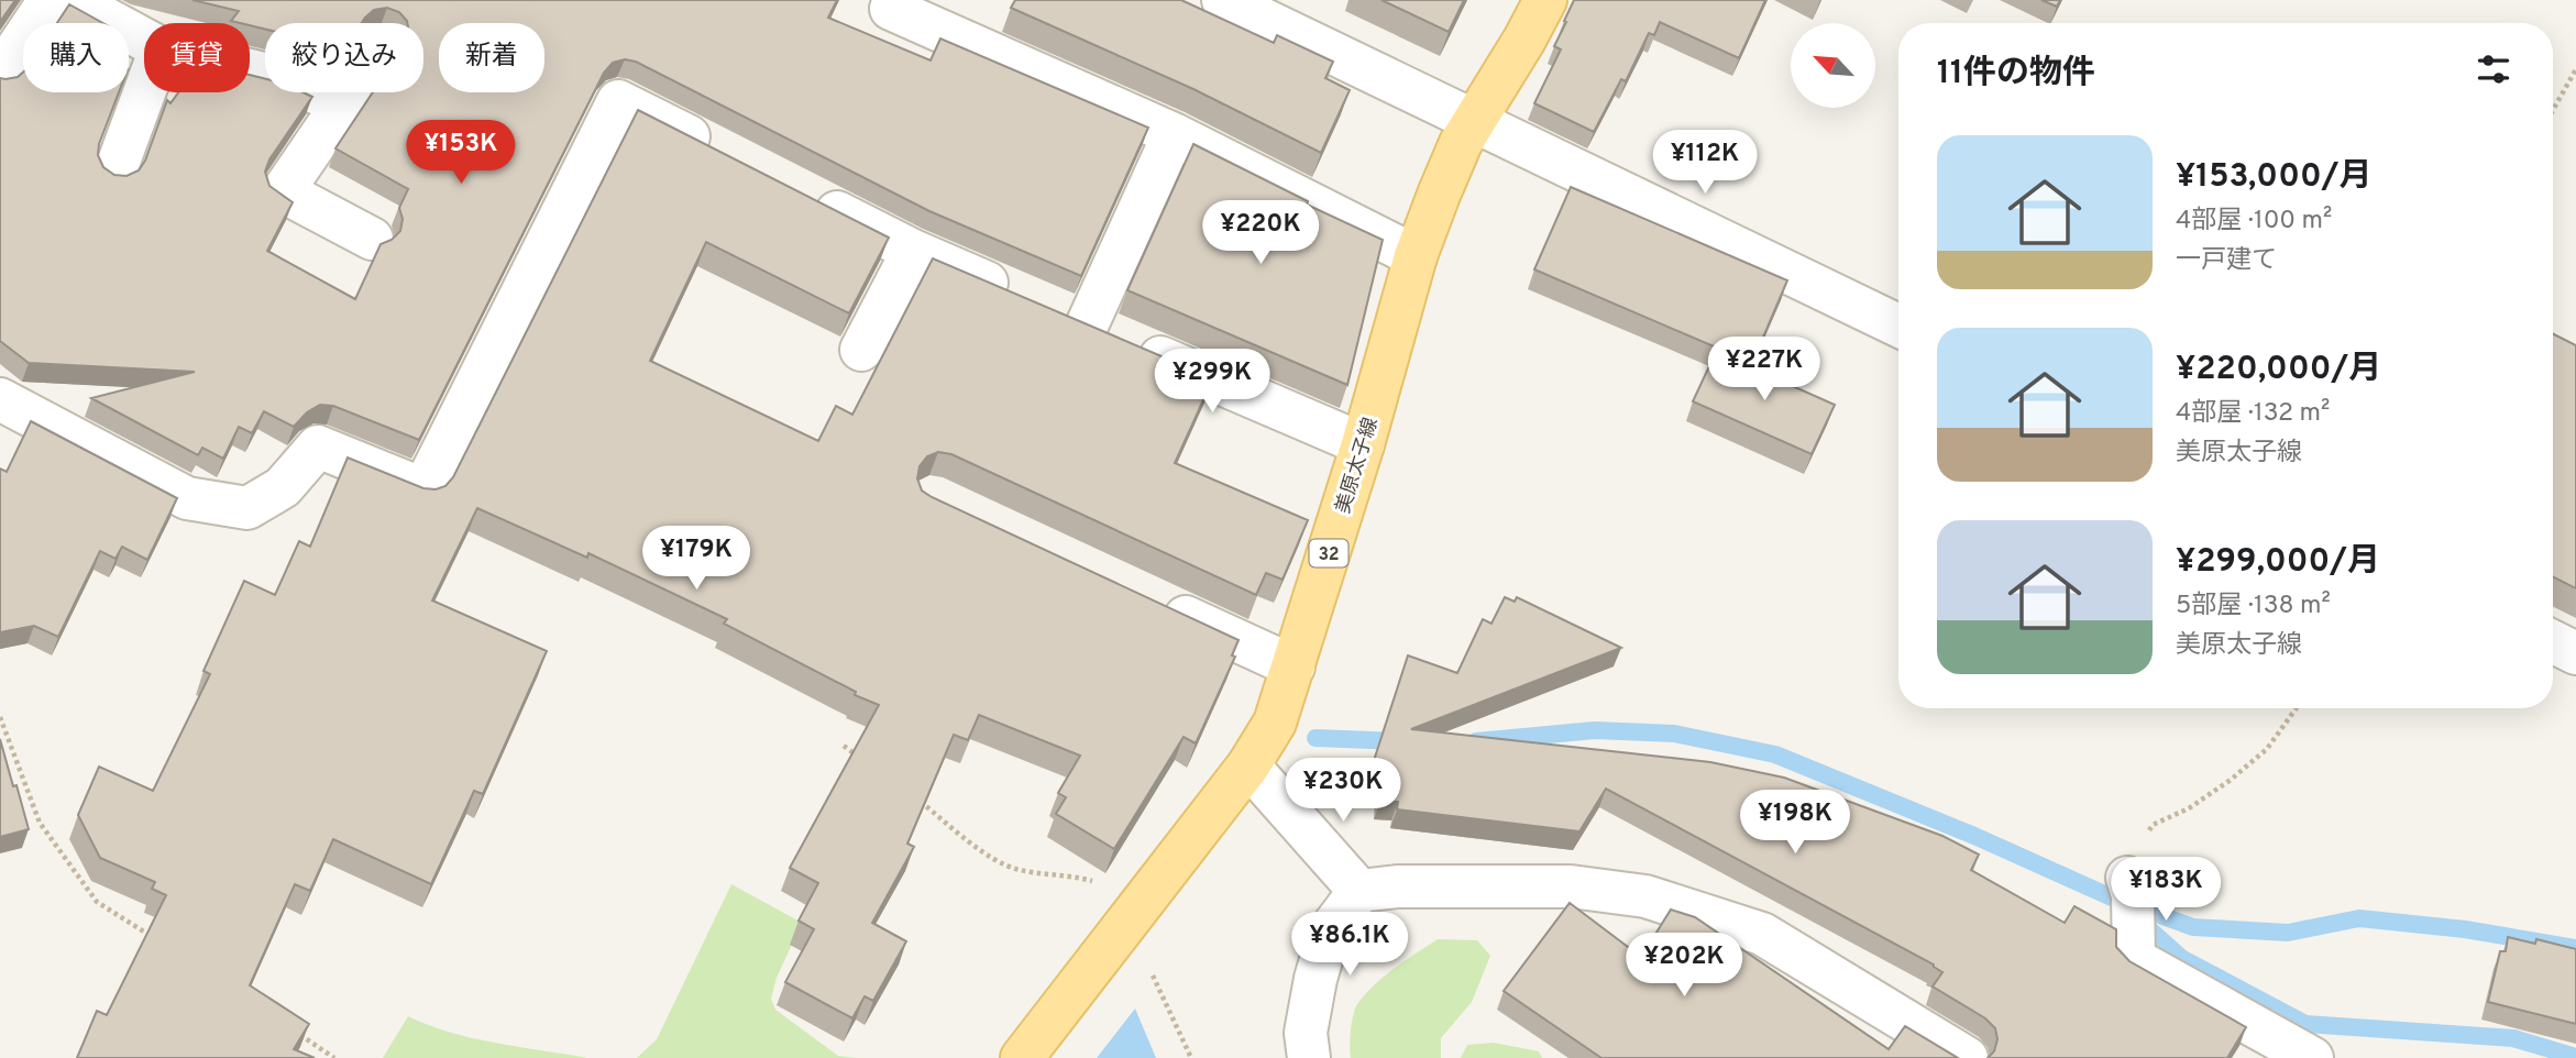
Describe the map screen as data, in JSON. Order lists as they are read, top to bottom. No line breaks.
{"streets":{"main road":["美原太子線","32"]},"north":"top left","page":{"chip":["購入","賃貸","絞り込み","新着"],"heading":"11件の物件","list":[{"name":"¥153,000/月","note":"4部屋 · 100 m² · 一戸建て"},{"name":"¥220,000/月","note":"4部屋 · 132 m² · 美原太子線"},{"name":"¥299,000/月","note":"5部屋 · 138 m² · 美原太子線"}],"price":["¥153K","¥112K","¥220K","¥227K","¥299K","¥179K","¥230K","¥198K","¥183K","¥86.1K","¥202K"]}}
